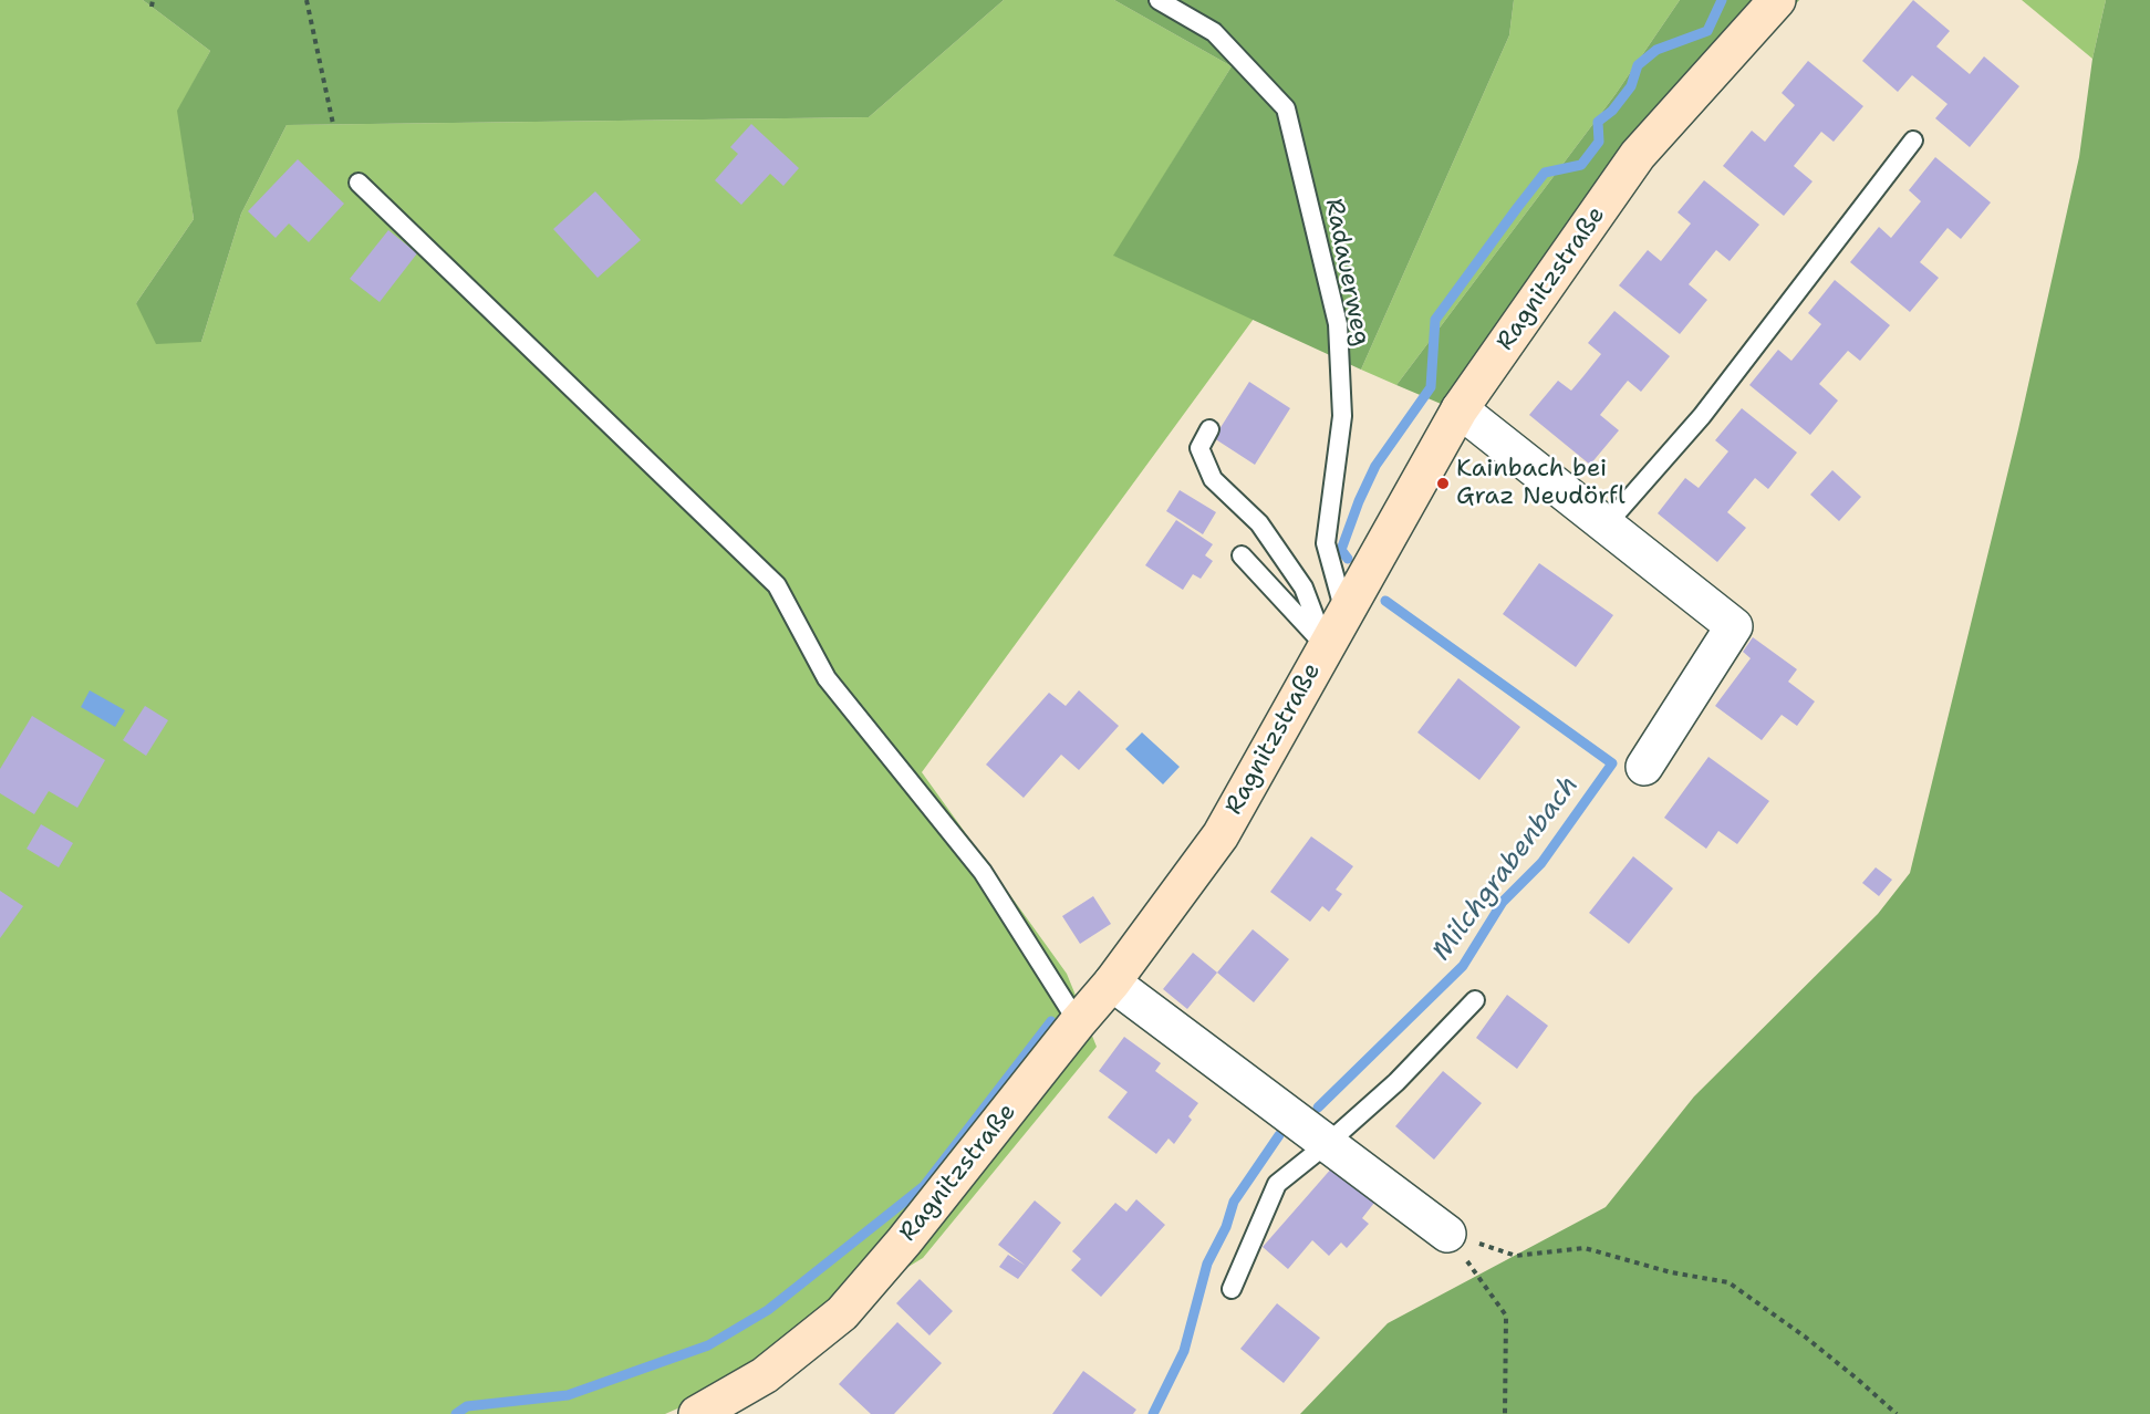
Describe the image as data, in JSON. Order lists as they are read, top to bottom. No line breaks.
{"streets":{"main road":["Ragnitzstraße"],"lane":["Radauerweg"]},"crossings":[["Radauerweg","Ragnitzstraße"]],"water":["Milchgrabenbach"],"places":["Kainbach bei Graz Neudörfl"]}
